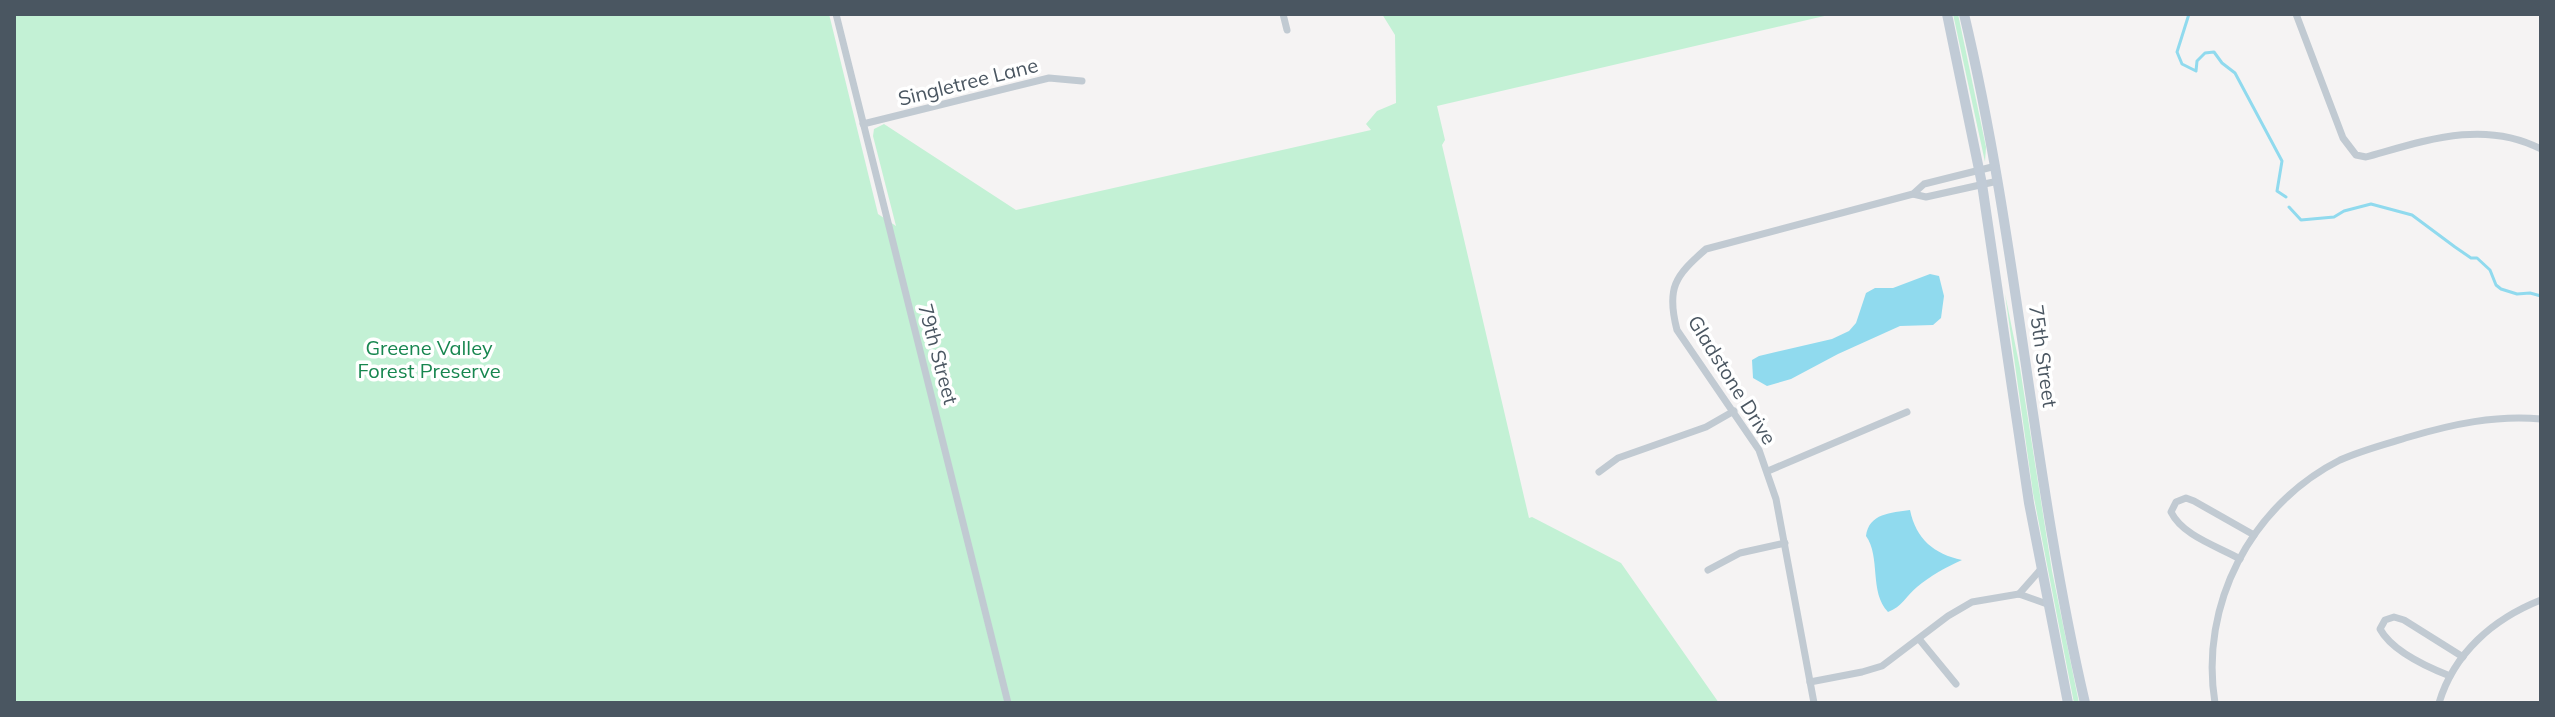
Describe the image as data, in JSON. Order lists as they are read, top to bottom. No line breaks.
{"streets":{"main road":["75th Street"],"street":["Singletree Lane","79th Street","Gladstone Drive"]},"crossings":[["Singletree Lane","79th Street"],["75th Street","Gladstone Drive"]],"parks":["Greene Valley Forest Preserve"]}
